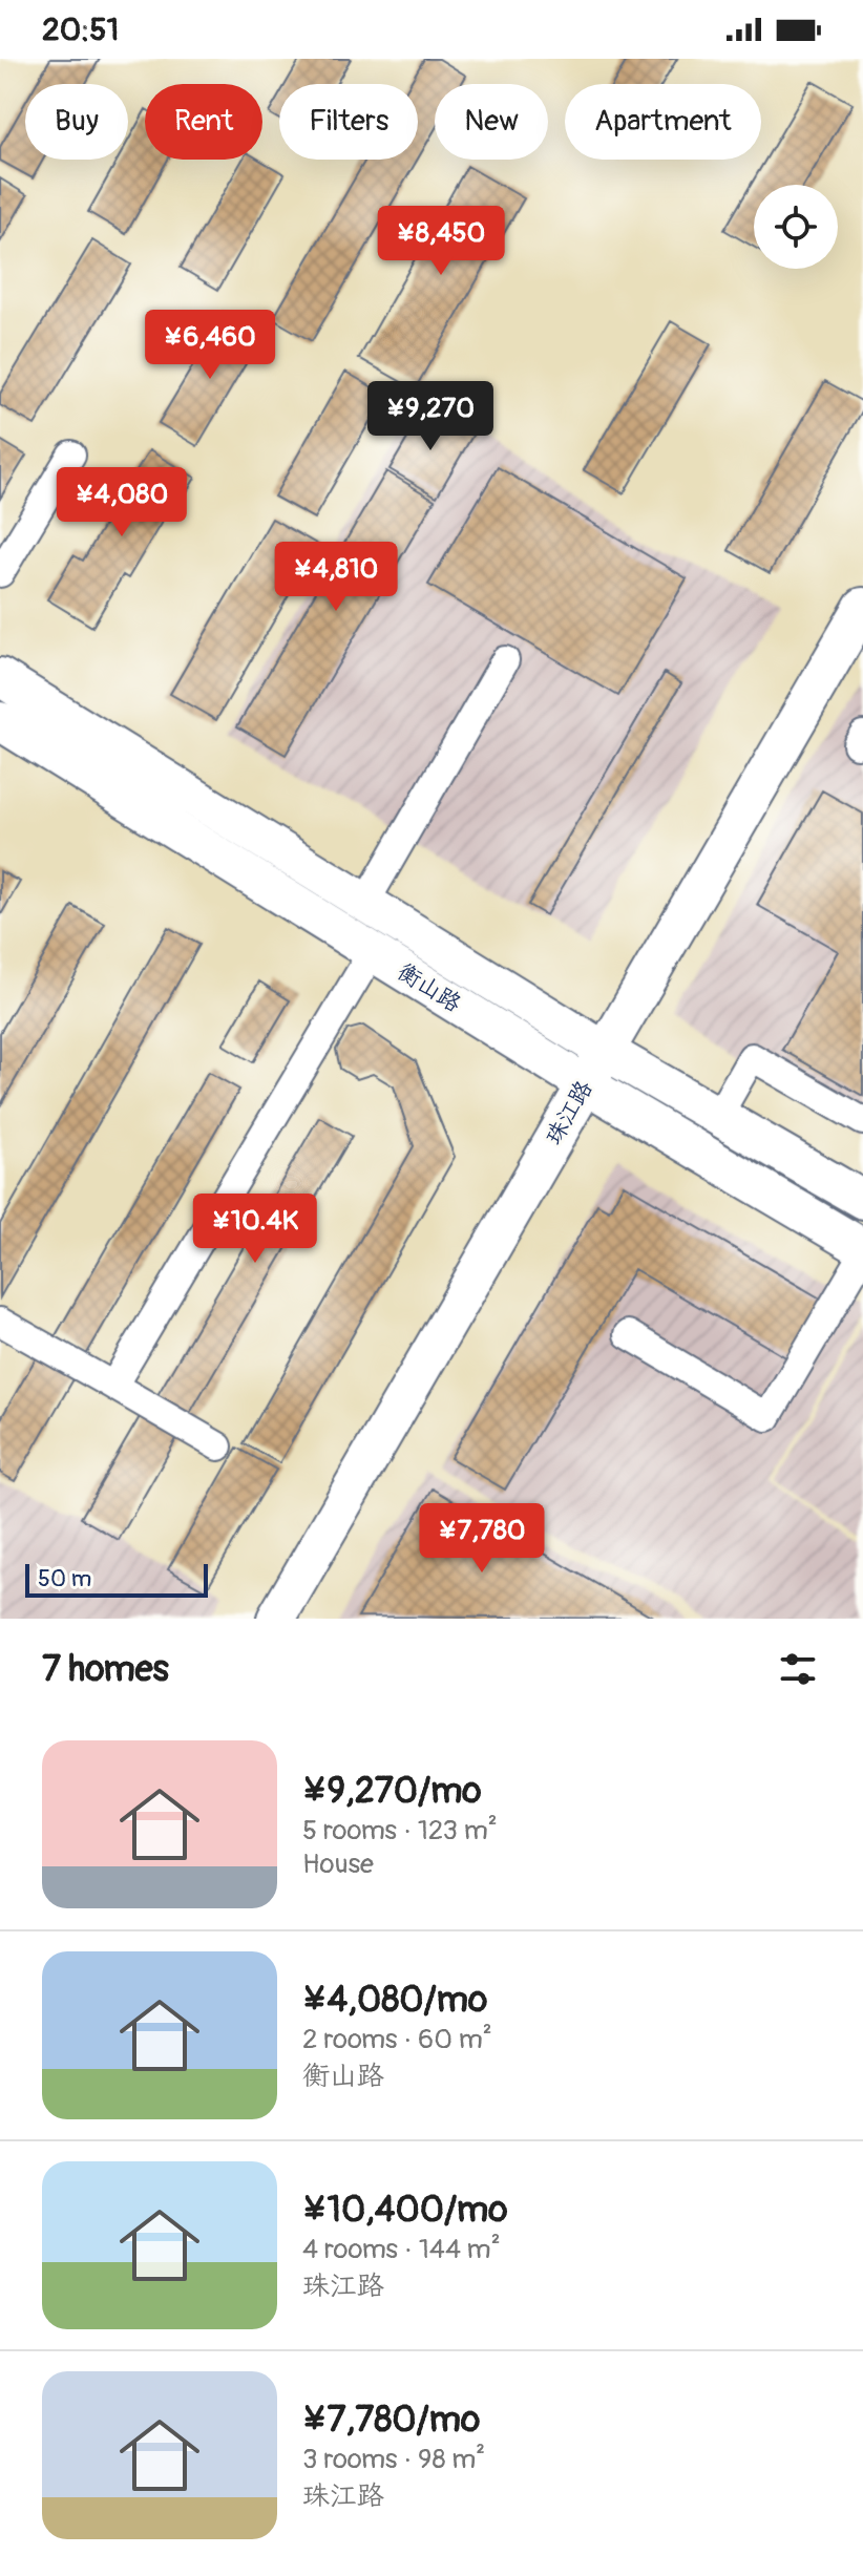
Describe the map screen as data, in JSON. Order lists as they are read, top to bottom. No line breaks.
{"streets":{"street":["衡山路","珠江路"]},"crossings":[["衡山路","珠江路"]],"scale_bar":"50 m","page":{"status":"20:51","chip":["Buy","Rent","Filters","New","Apartment"],"price":["¥8,450","¥6,460","¥9,270","¥4,080","¥4,810","¥10.4K","¥7,780"],"scale":"50 m","heading":"7 homes","list":[{"name":"¥9,270/mo","note":"5 rooms · 123 m² · House"},{"name":"¥4,080/mo","note":"2 rooms · 60 m² · 衡山路"},{"name":"¥10,400/mo","note":"4 rooms · 144 m² · 珠江路"},{"name":"¥7,780/mo","note":"3 rooms · 98 m² · 珠江路"}]}}
